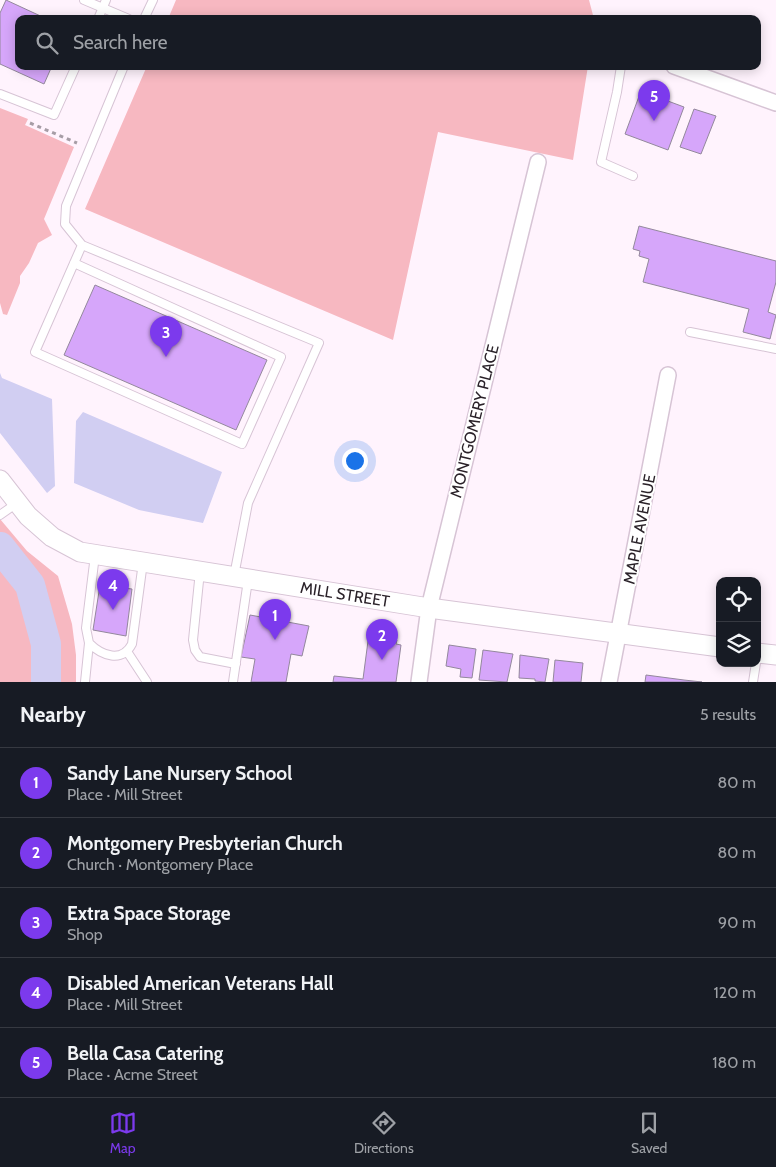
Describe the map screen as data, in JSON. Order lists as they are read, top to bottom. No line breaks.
{"streets":{"street":["MONTGOMERY PLACE","MAPLE AVENUE","MILL STREET"]},"crossings":[["MONTGOMERY PLACE","MILL STREET"],["MAPLE AVENUE","MILL STREET"]],"page":{"search":"Search here","pins":["5","3","4","1","2"],"heading":["Nearby","5 results"],"list":[{"mark":"1","name":"Sandy Lane Nursery School","note":"Place · Mill Street","value":"80 m"},{"mark":"2","name":"Montgomery Presbyterian Church","note":"Church · Montgomery Place","value":"80 m"},{"mark":"3","name":"Extra Space Storage","note":"Shop","value":"90 m"},{"mark":"4","name":"Disabled American Veterans Hall","note":"Place · Mill Street","value":"120 m"},{"mark":"5","name":"Bella Casa Catering","note":"Place · Acme Street","value":"180 m"}],"nav":["Map","Directions","Saved"]}}
